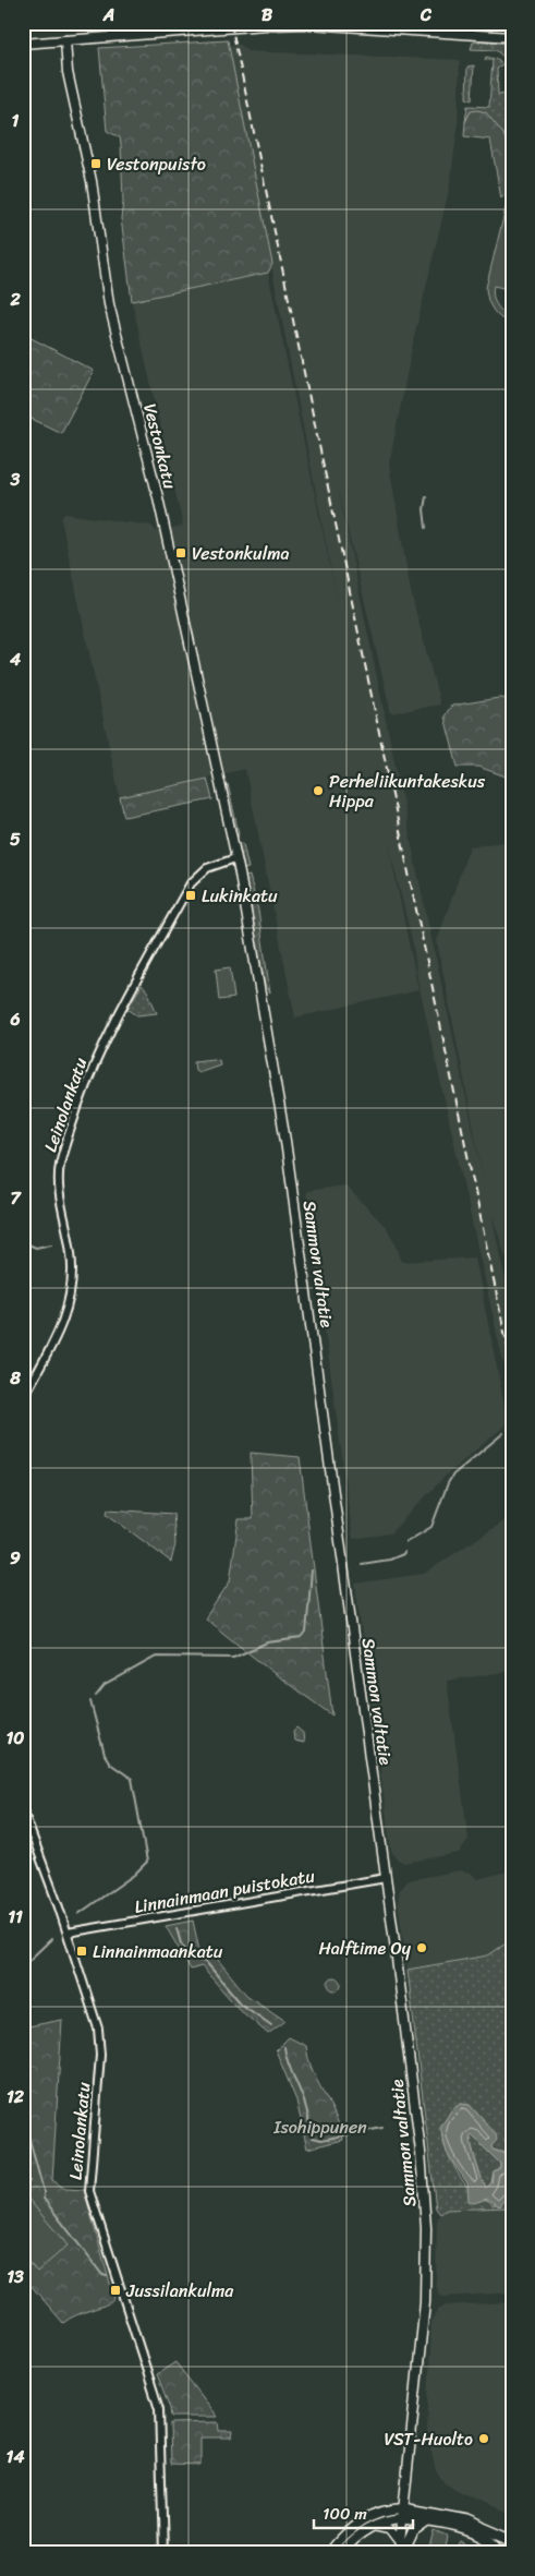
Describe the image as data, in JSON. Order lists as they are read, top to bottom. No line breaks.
{"streets":{"main road":["Vestonkatu","Sammon valtatie"],"street":["Leinolankatu","Linnainmaan puistokatu"]},"crossings":[["Vestonkatu","Leinolankatu"],["Vestonkatu","Sammon valtatie"],["Leinolankatu","Sammon valtatie"],["Leinolankatu","Linnainmaan puistokatu"],["Sammon valtatie","Linnainmaan puistokatu"]],"parks":["Isohippunen"],"places":{"transit":["Vestonpuisto","Vestonkulma","Lukinkatu","Linnainmaankatu","Jussilankulma"],"other":["Perheliikuntakeskus Hippa","Halftime Oy","VST-Huolto"]},"scale_bar":"100 m","grid":{"columns":["A","B","C"],"rows":["1","2","3","4","5","6","7","8","9","10","11","12","13","14"]}}
